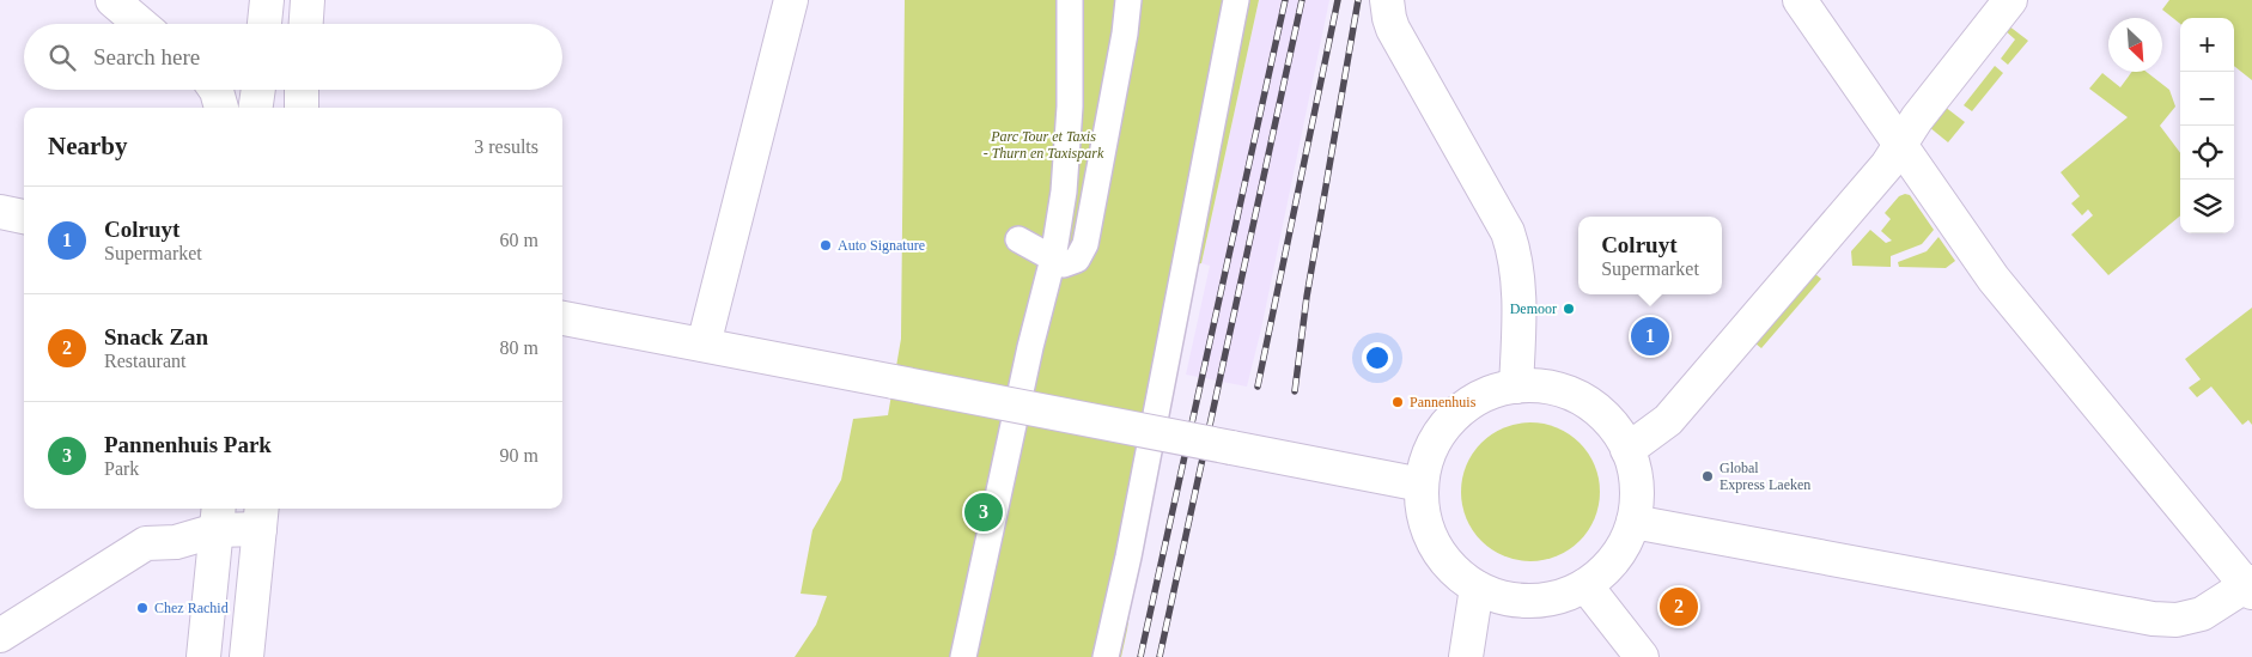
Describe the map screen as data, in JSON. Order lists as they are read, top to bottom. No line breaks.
{"parks":["Parc Tour et Taxis - Thurn en Taxispark"],"places":["Auto Signature","Demoor","Pannenhuis","Global Express Laeken","Chez Rachid"],"north":"bottom right","page":{"map_buttons":["+","−"],"search":"Search here","heading":["Nearby","3 results"],"list":[{"mark":"1","name":"Colruyt","note":"Supermarket","value":"60 m"},{"mark":"2","name":"Snack Zan","note":"Restaurant","value":"80 m"},{"mark":"3","name":"Pannenhuis Park","note":"Park","value":"90 m"}],"popup":["Colruyt","Supermarket"],"pins":["1","3","2"]}}
